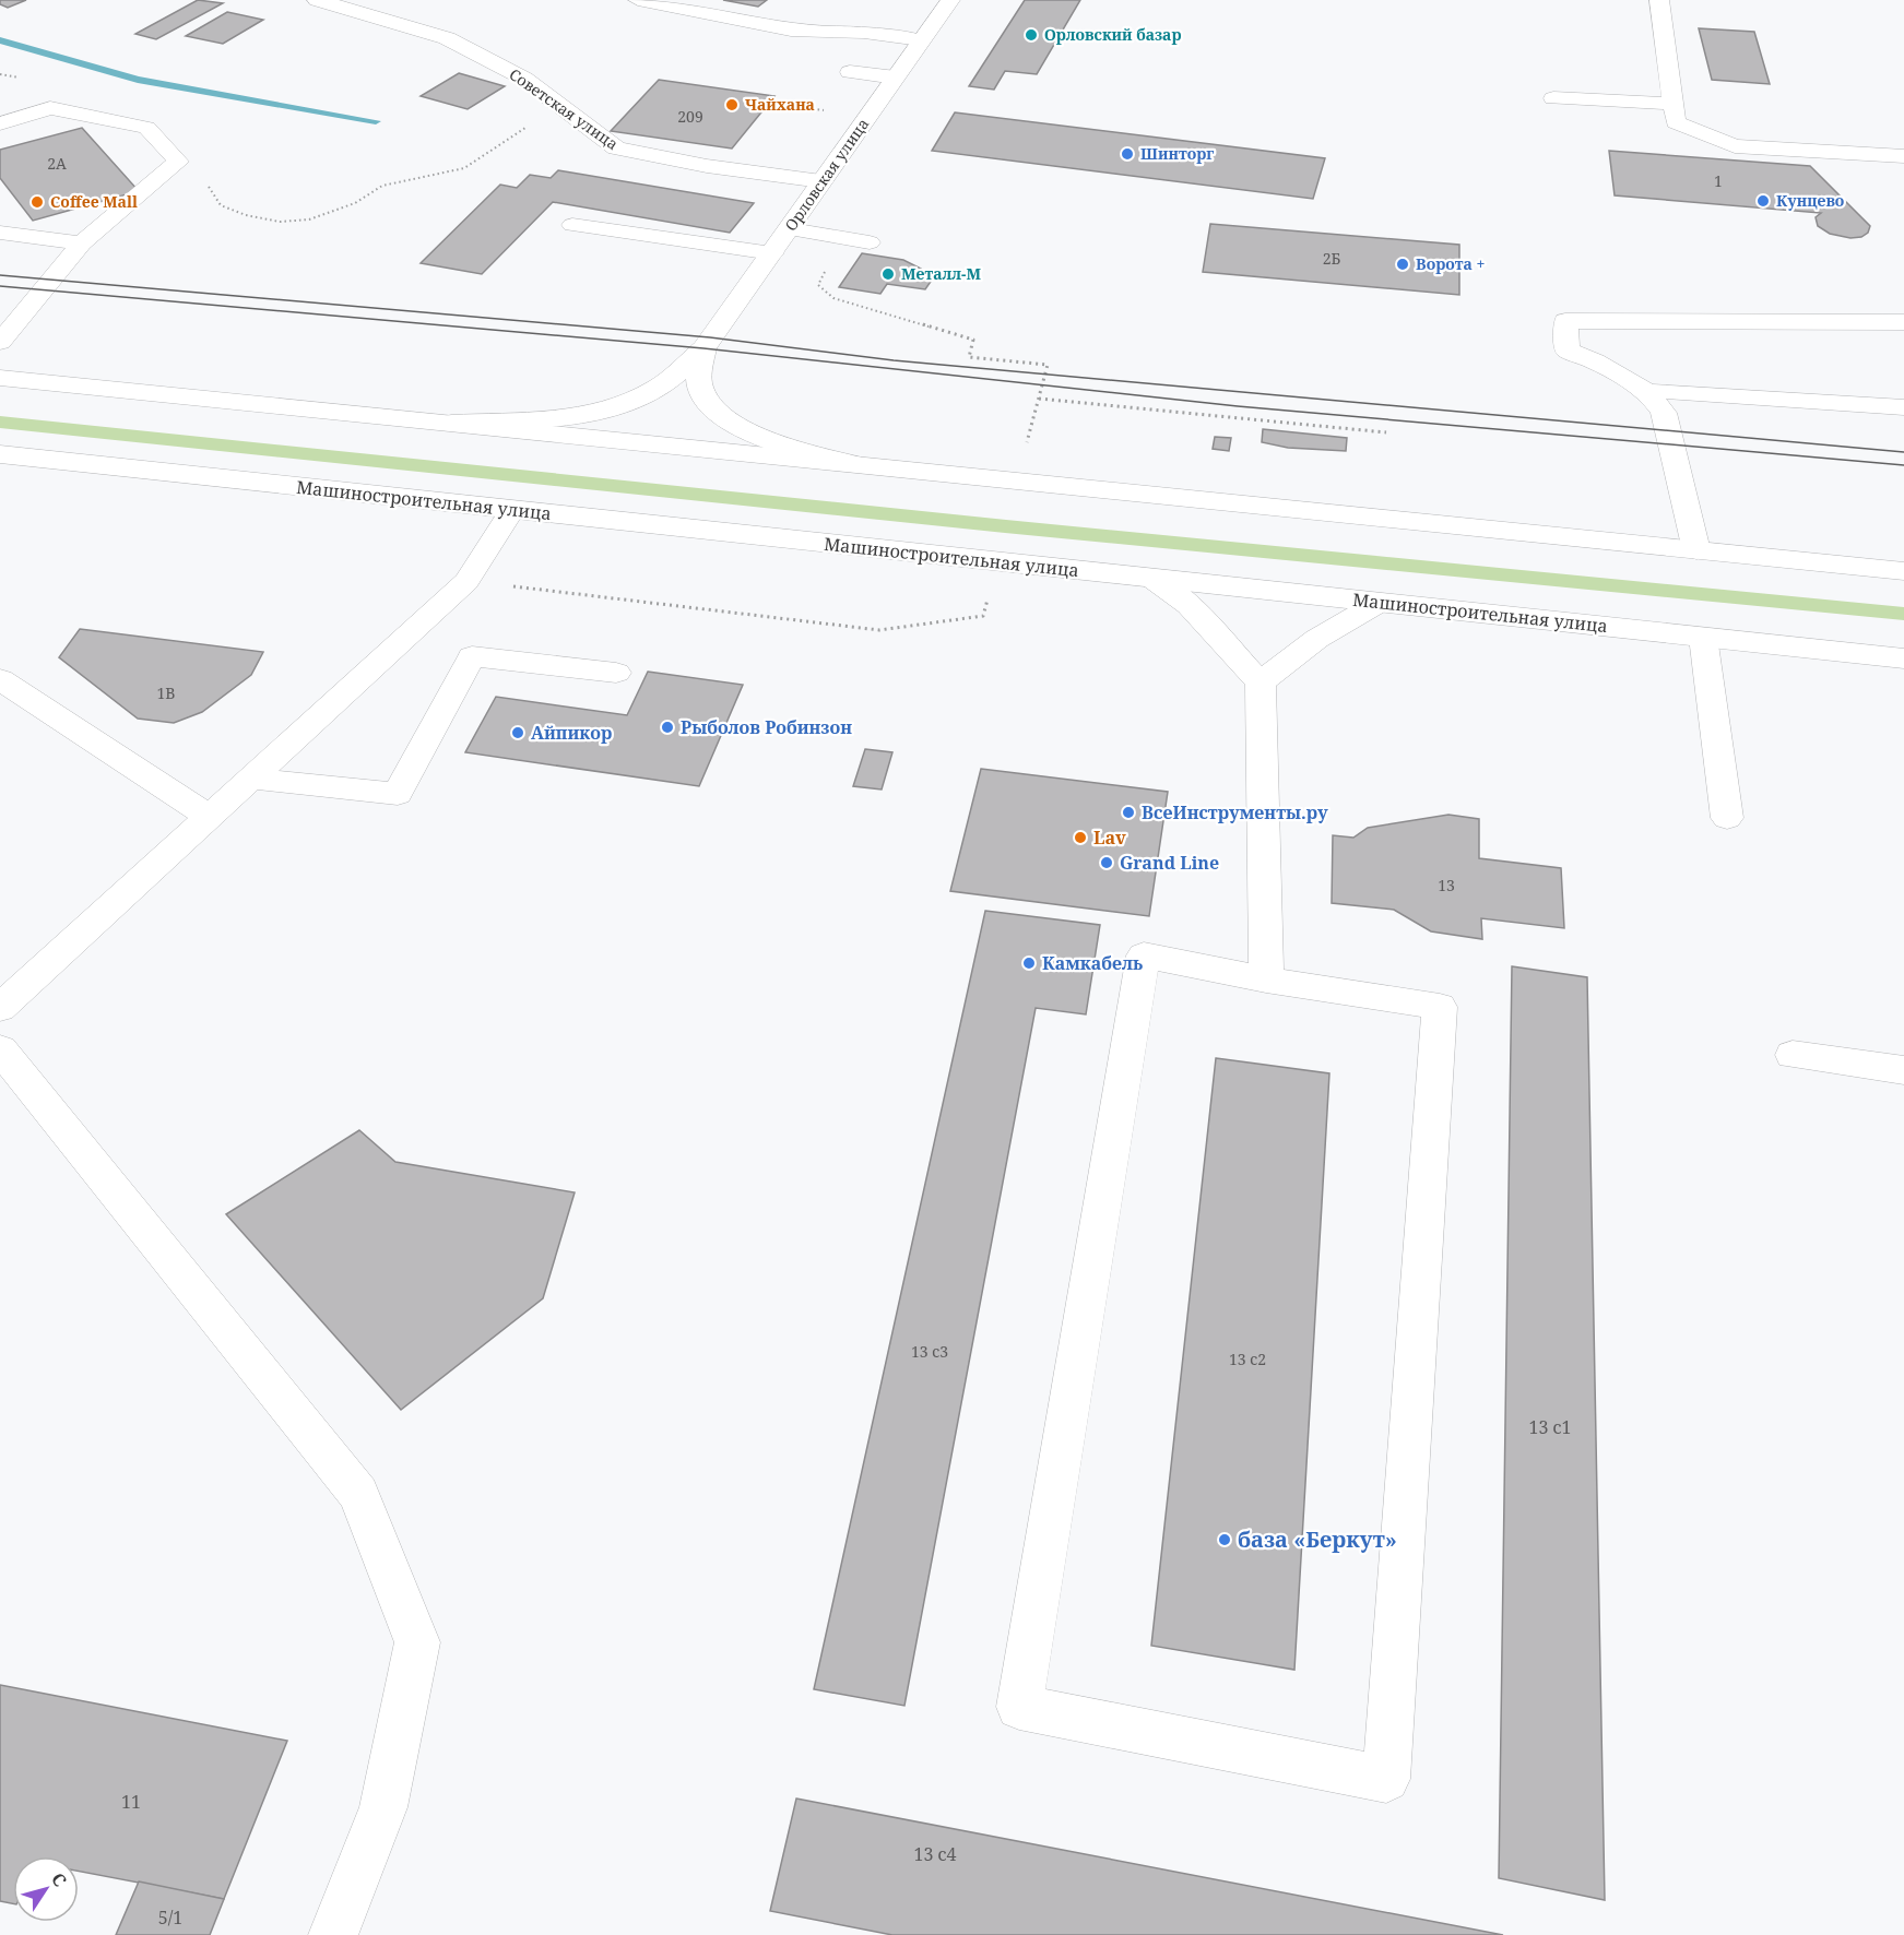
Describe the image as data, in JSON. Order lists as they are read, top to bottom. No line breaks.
{"streets":{"main road":["Советская улица","Орловская улица","Машиностроительная улица"]},"crossings":[["Советская улица","Орловская улица"]],"places":["Орловский базар","Чайхана","Шинторг","Кунцево","Coffee Mall","Ворота +","Металл-М","Рыболов Робинзон","Айпикор","ВсеИнструменты.ру","Lav","Grand Line","Камкабель","база «Беркут»"],"house_numbers":["209","2А","1","2Б","1В","13","13 с3","13 с2","13 с1","11","13 с4","5/1"],"north":"top right"}
